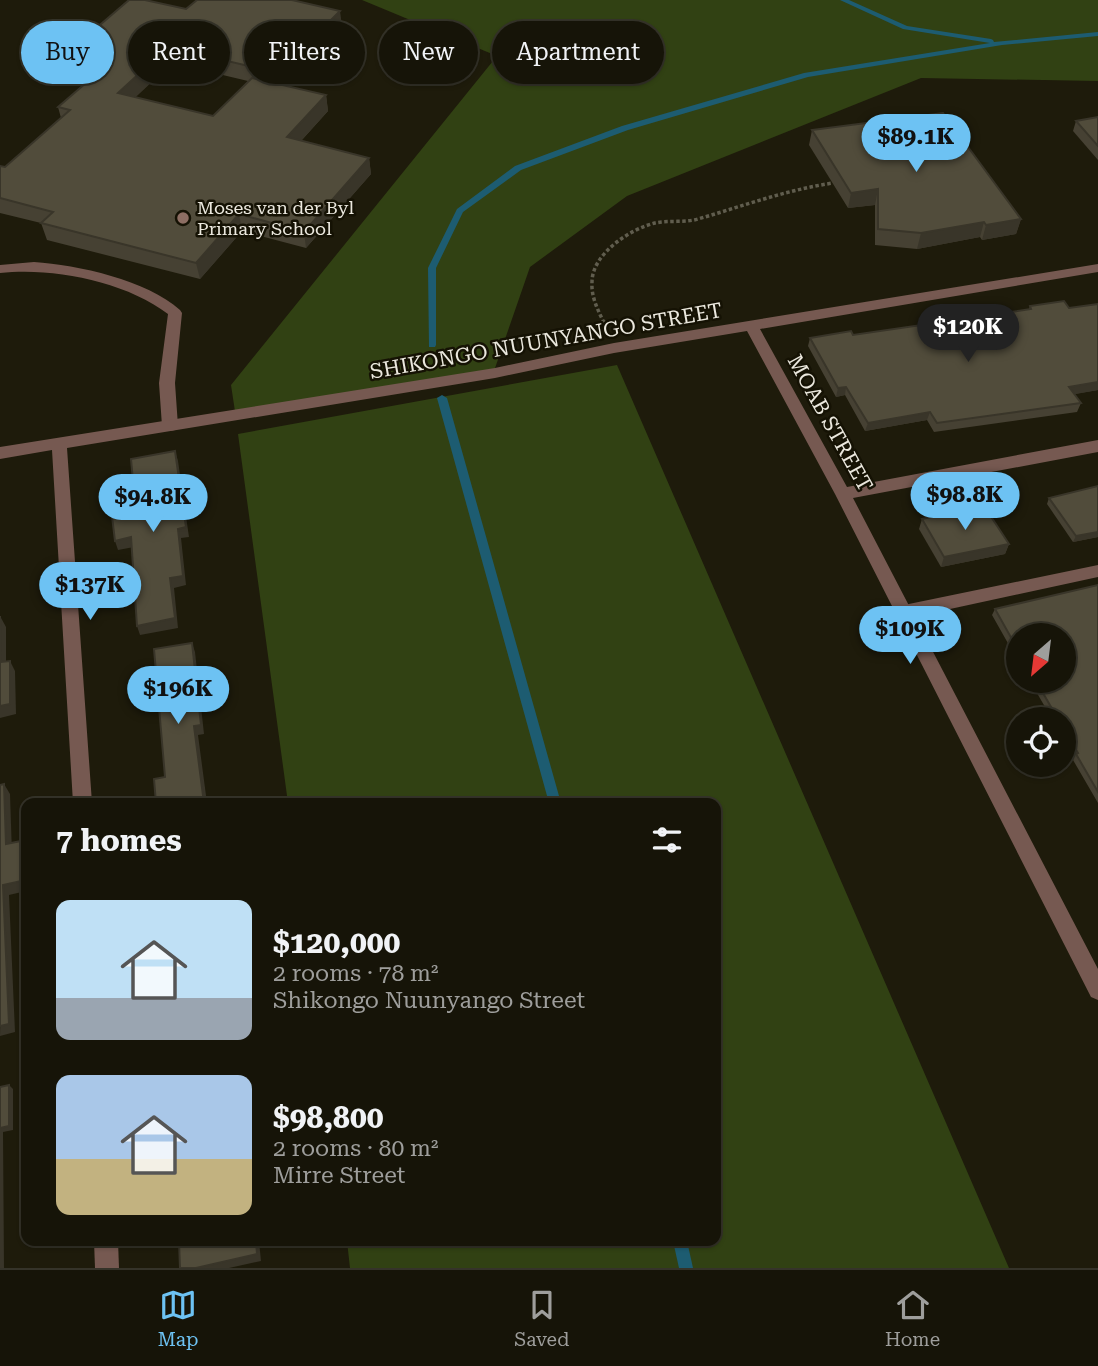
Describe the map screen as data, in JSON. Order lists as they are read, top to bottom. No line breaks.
{"streets":{"street":["SHIKONGO NUUNYANGO STREET","MOAB STREET"]},"crossings":[["SHIKONGO NUUNYANGO STREET","MOAB STREET"]],"places":["Moses van der Byl Primary School"],"north":"bottom left","page":{"chip":["Buy","Rent","Filters","New","Apartment"],"price":["$89.1K","$120K","$98.8K","$94.8K","$137K","$109K","$196K"],"heading":"7 homes","list":[{"name":"$120,000","note":"2 rooms · 78 m² · Shikongo Nuunyango Street"},{"name":"$98,800","note":"2 rooms · 80 m² · Mirre Street"}],"tabs":["Map","Saved","Home"]}}
